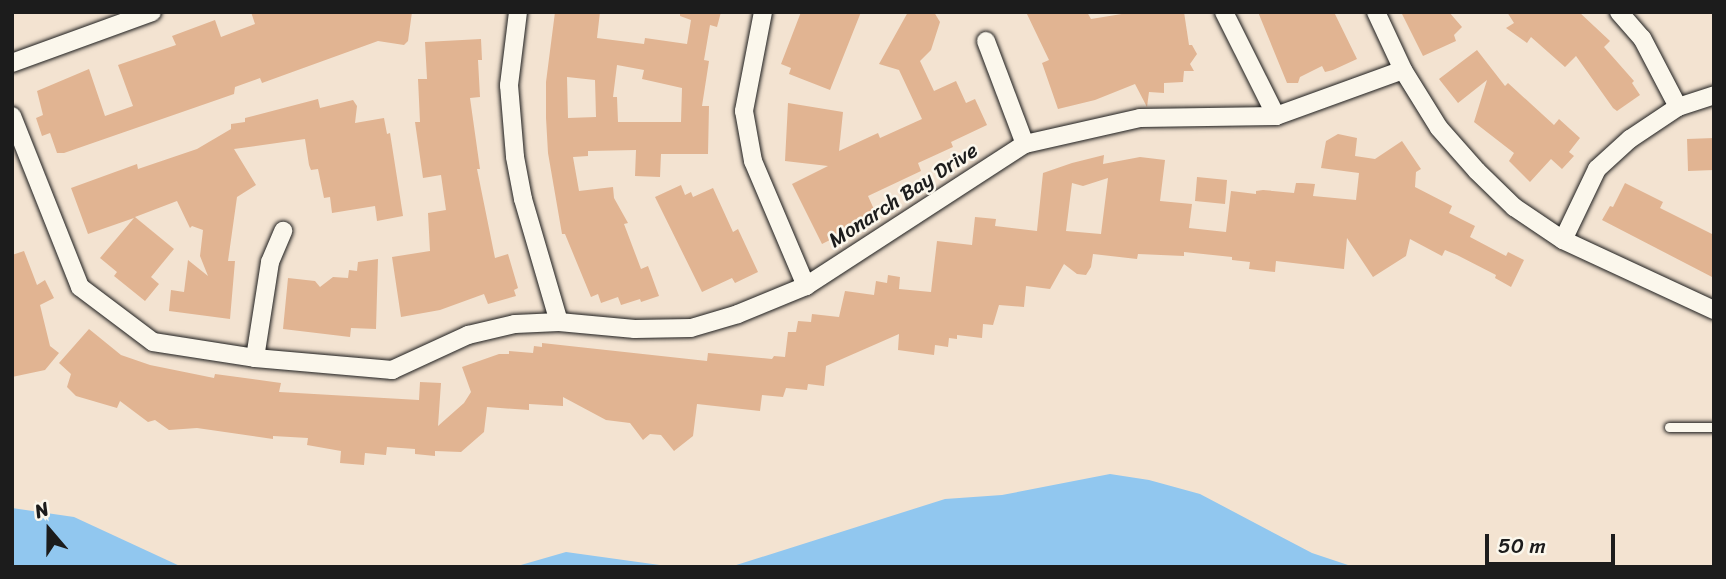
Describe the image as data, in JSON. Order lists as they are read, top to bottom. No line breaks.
{"streets":{"street":["Monarch Bay Drive"]},"scale_bar":"50 m","north":"top"}
